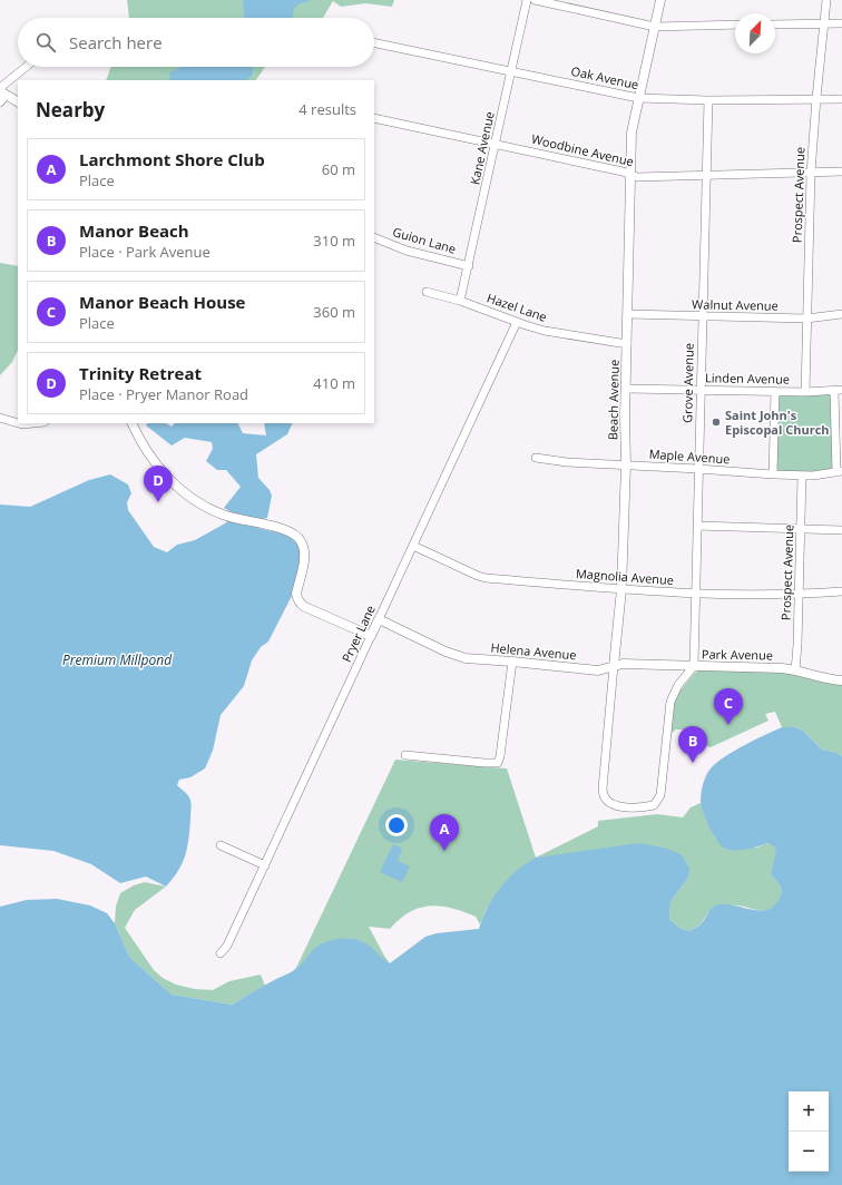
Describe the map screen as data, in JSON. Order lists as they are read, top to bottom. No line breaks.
{"streets":{"street":["Oak Avenue","Kane Avenue","Woodbine Avenue","Prospect Avenue","Guion Lane","Walnut Avenue","Hazel Lane","Linden Avenue","Grove Avenue","Beach Avenue","Maple Avenue","Magnolia Avenue","Pryer Lane","Helena Avenue","Park Avenue"]},"crossings":[["Oak Avenue","Kane Avenue"],["Oak Avenue","Prospect Avenue"],["Oak Avenue","Grove Avenue"],["Oak Avenue","Beach Avenue"],["Kane Avenue","Woodbine Avenue"],["Kane Avenue","Guion Lane"],["Kane Avenue","Hazel Lane"],["Woodbine Avenue","Prospect Avenue"],["Woodbine Avenue","Grove Avenue"],["Woodbine Avenue","Beach Avenue"],["Prospect Avenue","Walnut Avenue"],["Prospect Avenue","Linden Avenue"],["Prospect Avenue","Maple Avenue"],["Prospect Avenue","Magnolia Avenue"],["Prospect Avenue","Park Avenue"],["Walnut Avenue","Grove Avenue"],["Walnut Avenue","Beach Avenue"],["Hazel Lane","Beach Avenue"],["Hazel Lane","Pryer Lane"],["Linden Avenue","Grove Avenue"],["Linden Avenue","Beach Avenue"],["Grove Avenue","Maple Avenue"],["Grove Avenue","Magnolia Avenue"],["Grove Avenue","Helena Avenue"],["Grove Avenue","Park Avenue"],["Beach Avenue","Maple Avenue"],["Beach Avenue","Magnolia Avenue"],["Beach Avenue","Helena Avenue"],["Beach Avenue","Park Avenue"],["Magnolia Avenue","Pryer Lane"],["Pryer Lane","Helena Avenue"],["Helena Avenue","Park Avenue"]],"water":["Premium Millpond"],"places":["Saint John's Episcopal Church"],"north":"top right","page":{"search":"Search here","heading":["Nearby","4 results"],"list":[{"mark":"A","name":"Larchmont Shore Club","note":"Place","value":"60 m"},{"mark":"B","name":"Manor Beach","note":"Place · Park Avenue","value":"310 m"},{"mark":"C","name":"Manor Beach House","note":"Place","value":"360 m"},{"mark":"D","name":"Trinity Retreat","note":"Place · Pryer Manor Road","value":"410 m"}],"pins":["D","C","B","A"],"map_buttons":["+","−"]}}
